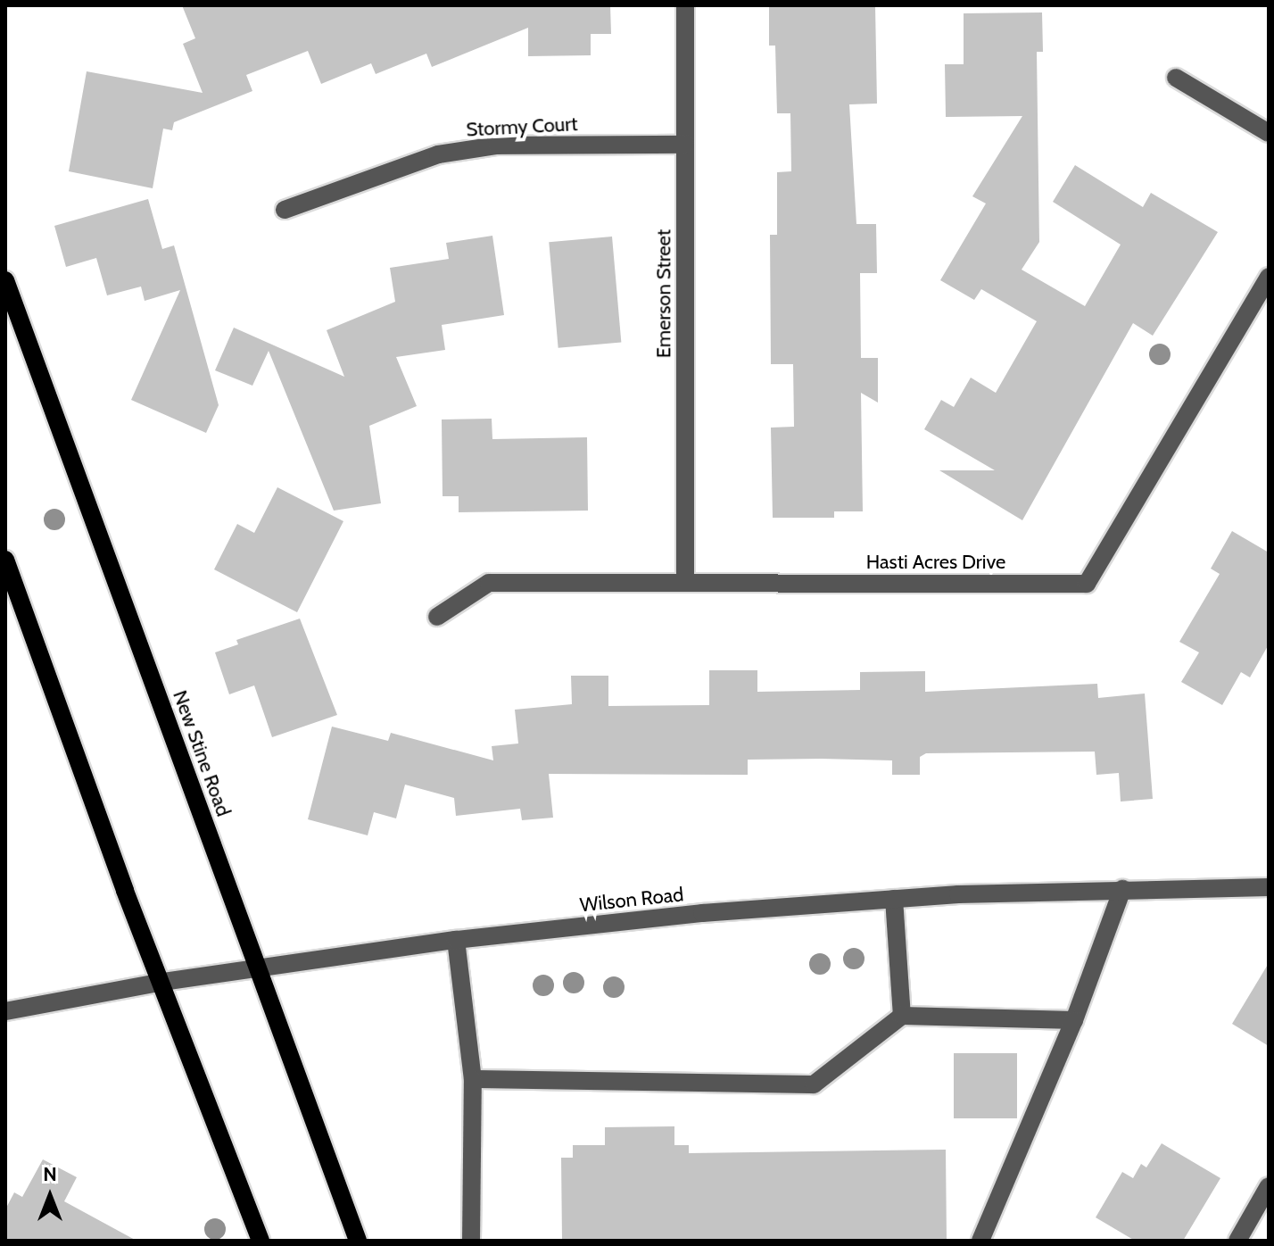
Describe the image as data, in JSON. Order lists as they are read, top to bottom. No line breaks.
{"streets":{"main road":["New Stine Road"],"street":["Stormy Court","Emerson Street","Hasti Acres Drive","Wilson Road"]},"crossings":[["Stormy Court","Emerson Street"],["Emerson Street","Hasti Acres Drive"],["New Stine Road","Wilson Road"]],"north":"top"}
